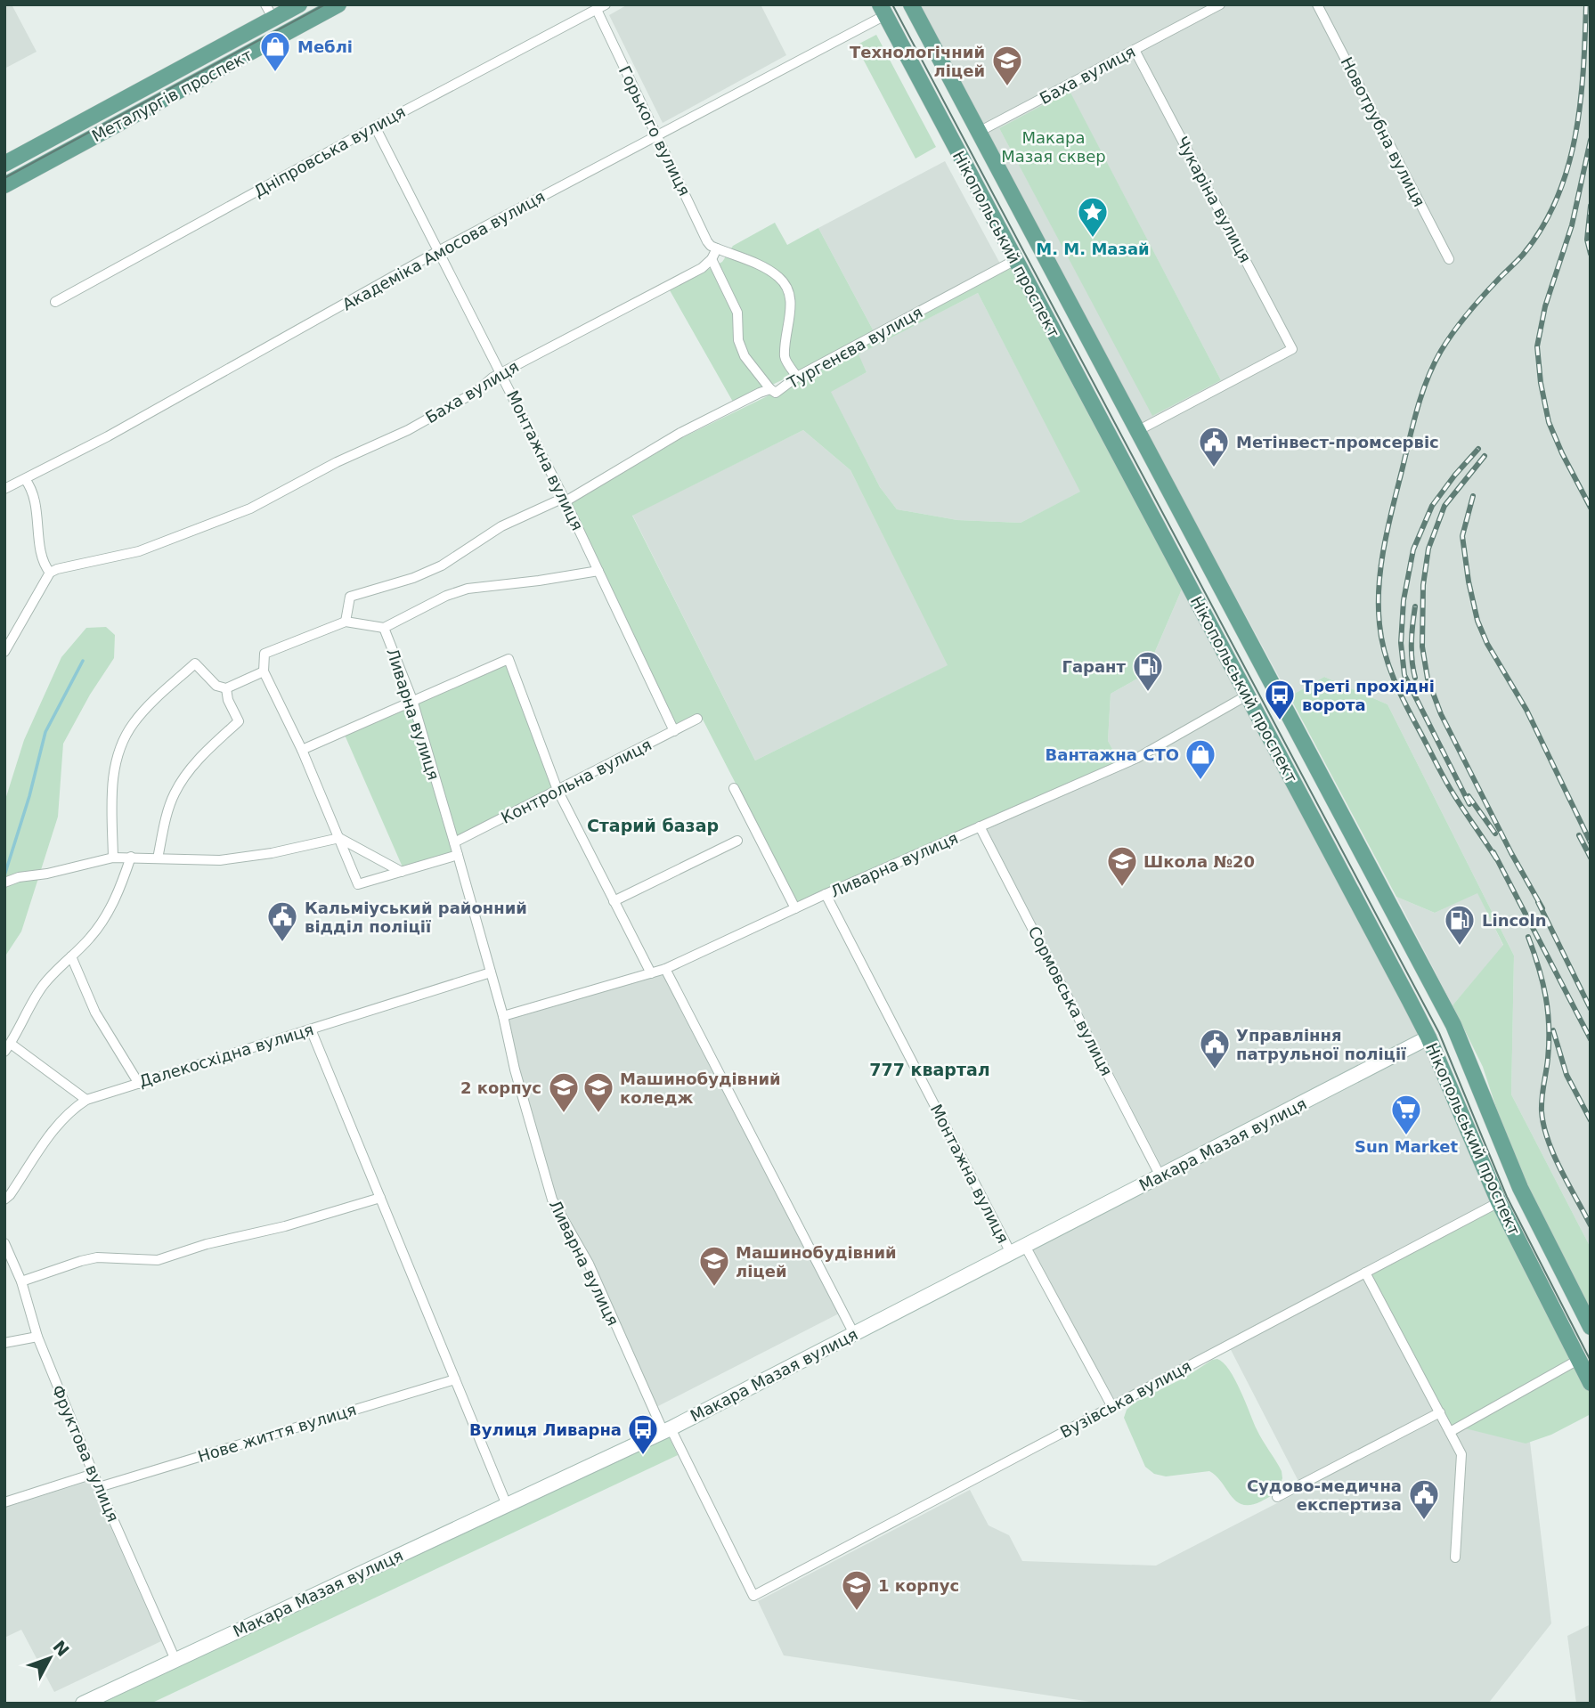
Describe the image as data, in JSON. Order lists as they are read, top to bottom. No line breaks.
{"streets":{"main road":["Баха вулиця","Металургів проспект","Нікопольський проспект","Ливарна вулиця","Макара Мазая вулиця"],"street":["Горького вулиця","Новотрубна вулиця","Дніпровська вулиця","Чукаріна вулиця","Академіка Амосова вулиця","Тургенєва вулиця","Монтажна вулиця","Контрольна вулиця","Сормовська вулиця","Далекосхідна вулиця","Вузівська вулиця","Нове життя вулиця","Фруктова вулиця"]},"crossings":[["Баха вулиця","Горького вулиця"],["Баха вулиця","Чукаріна вулиця"],["Баха вулиця","Нікопольський проспект"],["Баха вулиця","Монтажна вулиця"],["Горького вулиця","Дніпровська вулиця"],["Горького вулиця","Академіка Амосова вулиця"],["Дніпровська вулиця","Монтажна вулиця"],["Чукаріна вулиця","Нікопольський проспект"],["Нікопольський проспект","Академіка Амосова вулиця"],["Нікопольський проспект","Тургенєва вулиця"],["Нікопольський проспект","Ливарна вулиця"],["Нікопольський проспект","Макара Мазая вулиця"],["Нікопольський проспект","Вузівська вулиця"],["Академіка Амосова вулиця","Монтажна вулиця"],["Тургенєва вулиця","Монтажна вулиця"],["Монтажна вулиця","Ливарна вулиця"],["Монтажна вулиця","Контрольна вулиця"],["Монтажна вулиця","Макара Мазая вулиця"],["Монтажна вулиця","Вузівська вулиця"],["Ливарна вулиця","Контрольна вулиця"],["Ливарна вулиця","Сормовська вулиця"],["Ливарна вулиця","Далекосхідна вулиця"],["Ливарна вулиця","Макара Мазая вулиця"],["Ливарна вулиця","Вузівська вулиця"],["Сормовська вулиця","Макара Мазая вулиця"],["Макара Мазая вулиця","Фруктова вулиця"],["Нове життя вулиця","Фруктова вулиця"]],"districts":["Старий базар","777 квартал"],"parks":["Макара Мазая сквер"],"places":{"shop":["Меблі","Вантажна СТО"],"school or university":["Технологічний ліцей","Школа №20","2 корпус","Машинобудівний коледж","Машинобудівний ліцей","1 корпус"],"place":["М. М. Мазай"],"public building":["Метінвест-промсервіс","Кальміуський районний відділ поліції","Управління патрульної поліції","Судово-медична експертиза"],"fuel station":["Гарант","Lincoln"],"bus stop":["Треті прохідні ворота","Вулиця Ливарна"],"supermarket":["Sun Market"]},"north":"top right"}
